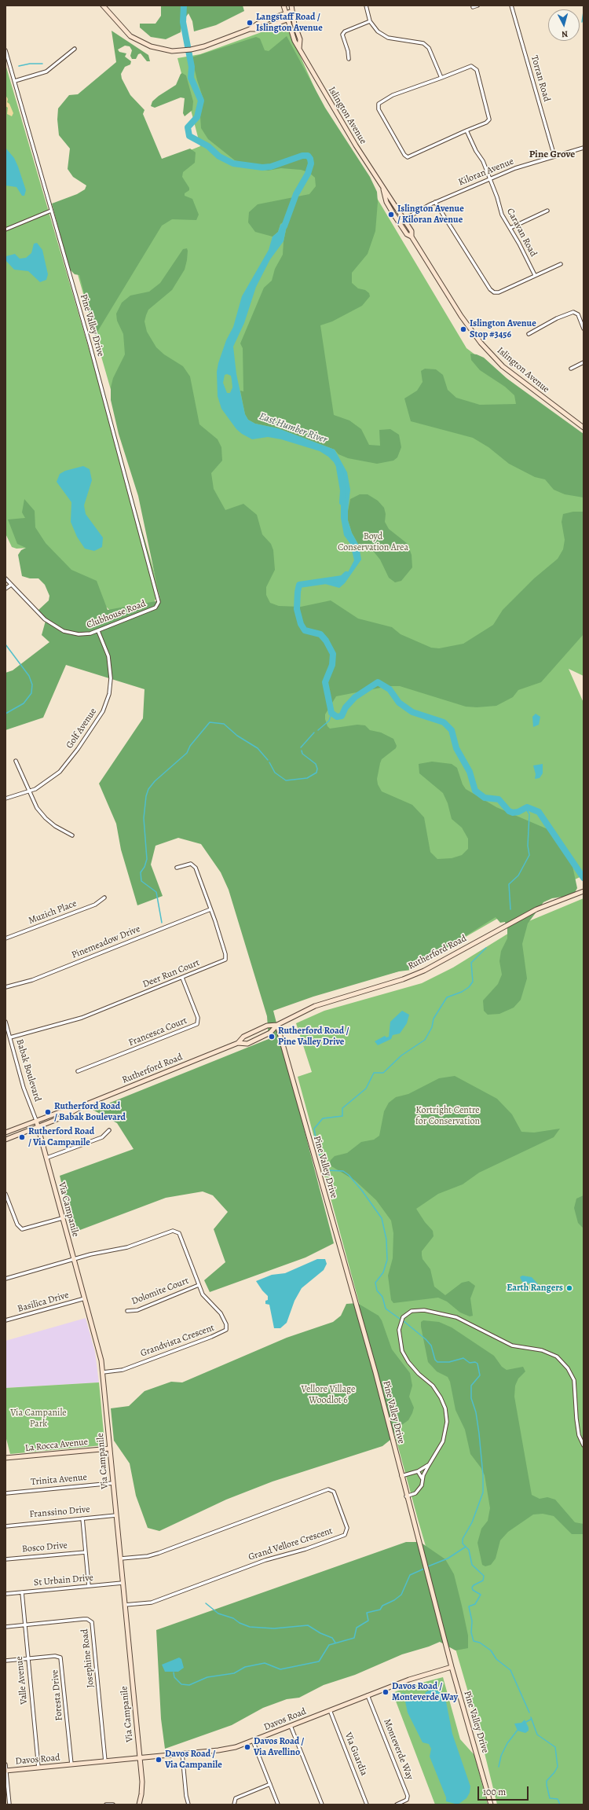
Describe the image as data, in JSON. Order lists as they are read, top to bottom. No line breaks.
{"streets":{"street":["Torran Road","Islington Avenue","Kiloran Avenue","Caravan Road","Pine Valley Drive","Clubhouse Road","Golf Avenue","Muzich Place","Pinemeadow Drive","Rutherford Road","Deer Run Court","Francesca Court","Babak Boulevard","Via Campanile","Dolomite Court","Basilica Drive","Grandvista Crescent","La Rocca Avenue","Trinita Avenue","Franssino Drive","Grand Vellore Crescent","Bosco Drive","St Urbain Drive","Josephine Road","Valle Avenue","Foresta Drive","Davos Road","Monteverde Way","Via Guardia"]},"crossings":[["Torran Road","Kiloran Avenue"],["Islington Avenue","Kiloran Avenue"],["Kiloran Avenue","Caravan Road"],["Pine Valley Drive","Clubhouse Road"],["Pine Valley Drive","Rutherford Road"],["Pine Valley Drive","Davos Road"],["Clubhouse Road","Golf Avenue"],["Pinemeadow Drive","Deer Run Court"],["Rutherford Road","Babak Boulevard"],["Rutherford Road","Via Campanile"],["Deer Run Court","Francesca Court"],["Deer Run Court","Babak Boulevard"],["Babak Boulevard","Via Campanile"],["Via Campanile","Basilica Drive"],["Via Campanile","Grandvista Crescent"],["Via Campanile","La Rocca Avenue"],["Via Campanile","Trinita Avenue"],["Via Campanile","Franssino Drive"],["Via Campanile","Grand Vellore Crescent"],["Via Campanile","St Urbain Drive"],["Via Campanile","Davos Road"],["Dolomite Court","Grandvista Crescent"],["St Urbain Drive","Valle Avenue"],["Josephine Road","Valle Avenue"],["Josephine Road","Davos Road"],["Valle Avenue","Foresta Drive"],["Valle Avenue","Davos Road"],["Foresta Drive","Davos Road"],["Davos Road","Monteverde Way"],["Davos Road","Via Guardia"]],"districts":["Pine Grove"],"water":["East Humber River"],"parks":["Boyd Conservation Area","Kortright Centre for Conservation","Vellore Village Woodlot 6","Via Campanile Park"],"places":["Langstaff Road / Islington Avenue","Islington Avenue / Kiloran Avenue","Islington Avenue Stop #3456","Rutherford Road / Pine Valley Drive","Rutherford Road / Babak Boulevard","Rutherford Road / Via Campanile","Earth Rangers","Davos Road / Monteverde Way","Davos Road / Via Avellino","Davos Road / Via Campanile"],"scale_bar":"100 m","north":"bottom"}
